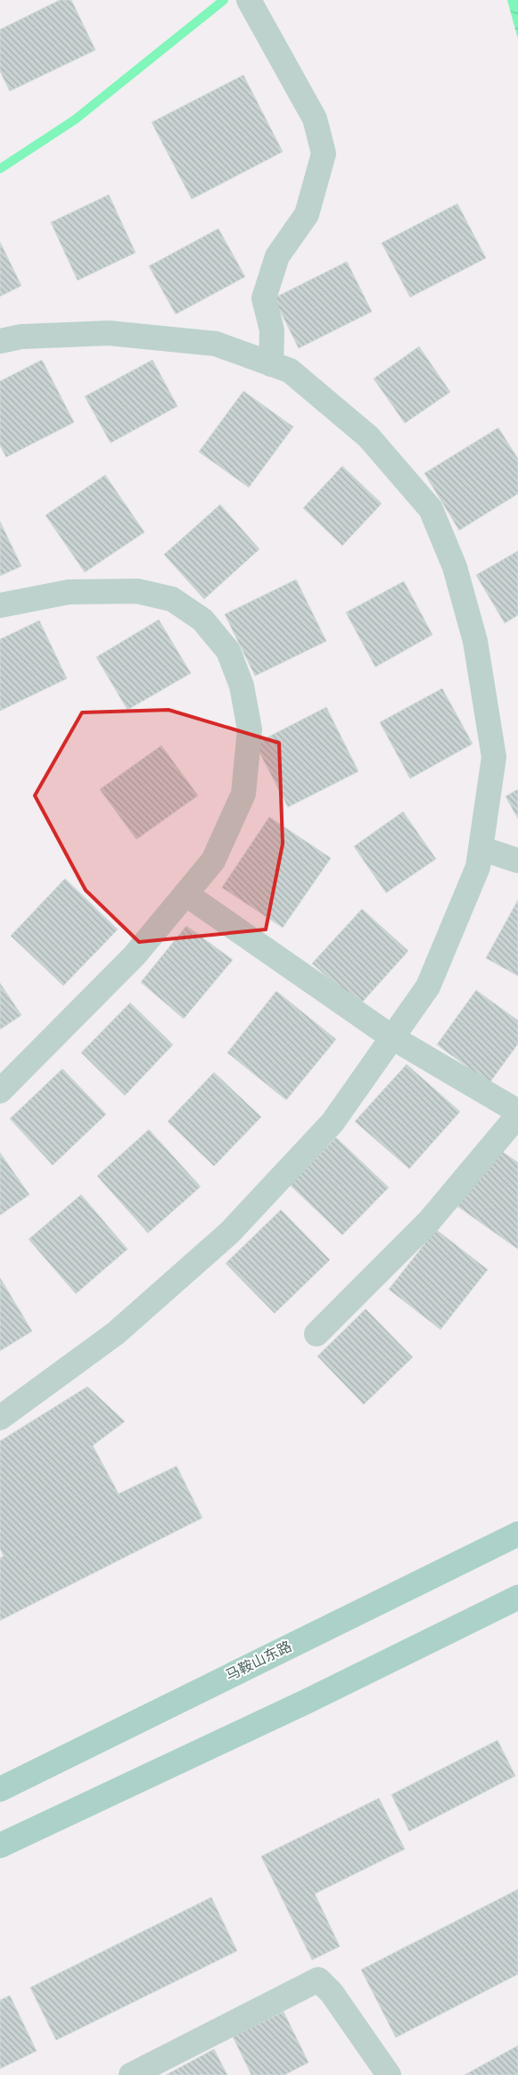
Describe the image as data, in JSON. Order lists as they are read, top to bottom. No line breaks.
{"streets":{"main road":["马鞍山东路"]}}
